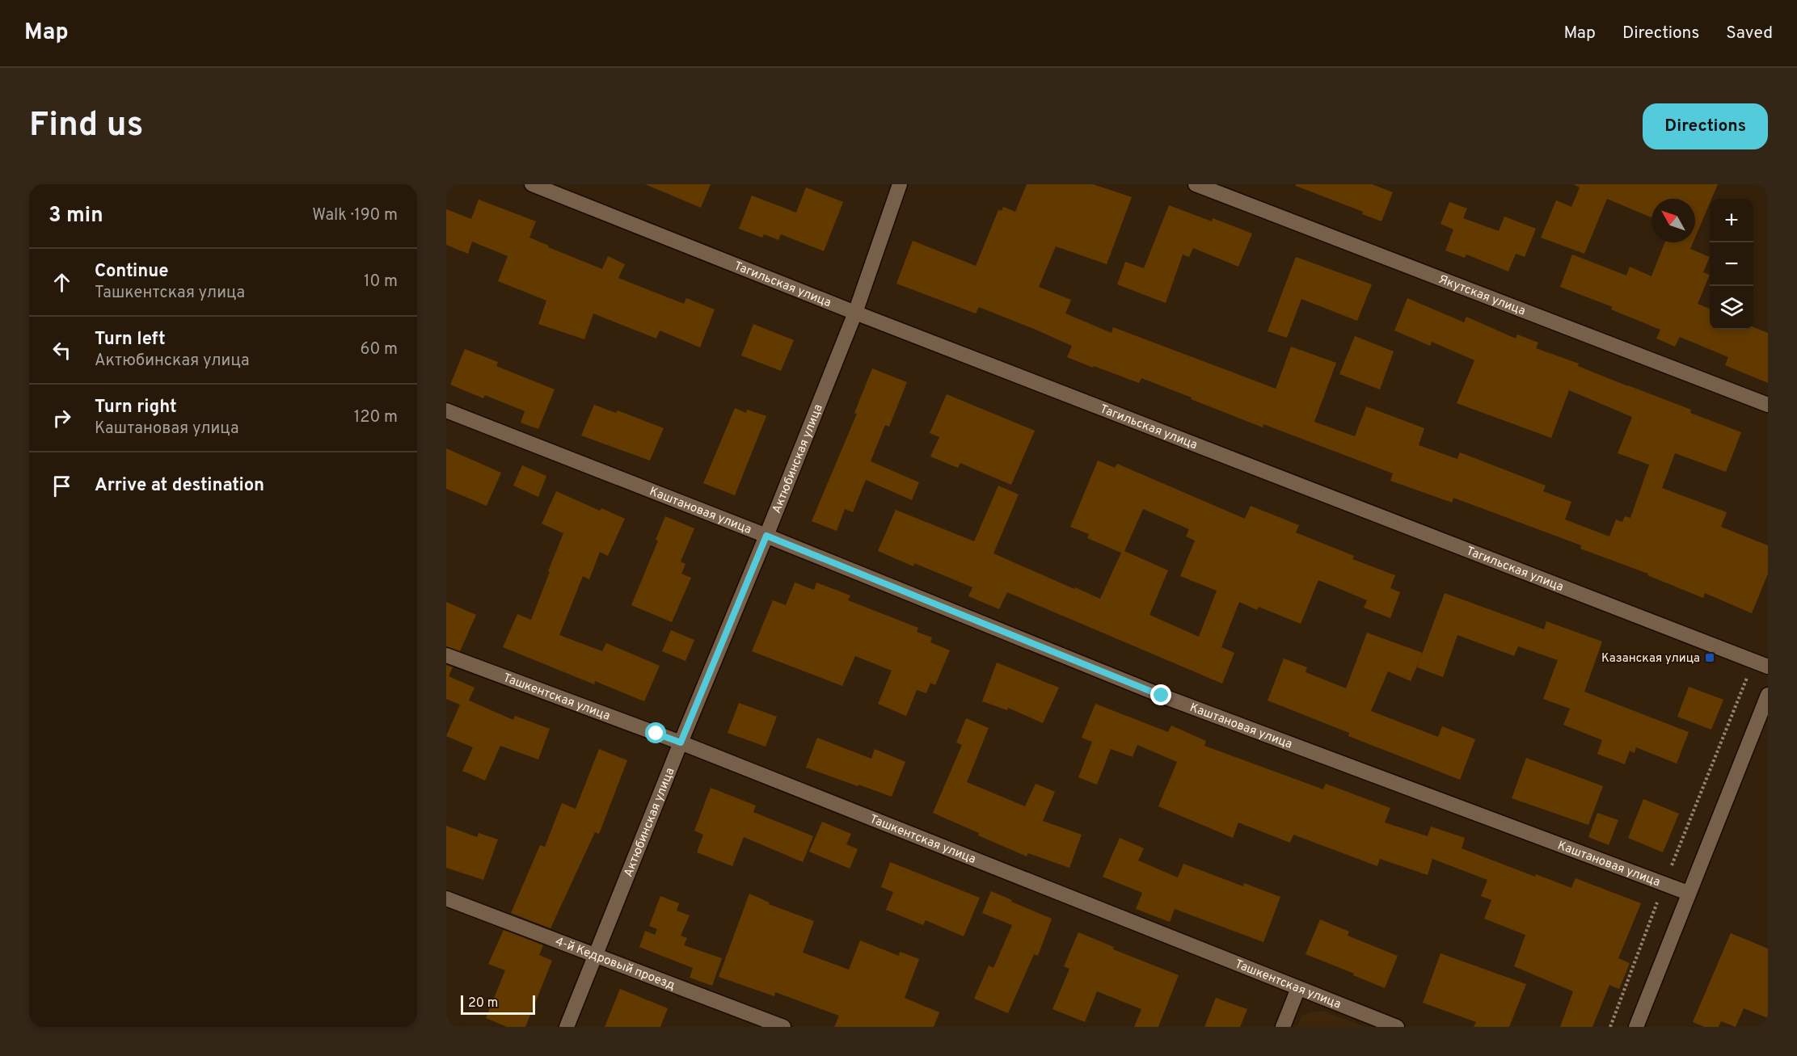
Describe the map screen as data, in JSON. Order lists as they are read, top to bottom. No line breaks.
{"streets":{"street":["Тагильская улица","Якутская улица","Актюбинская улица","Каштановая улица","Ташкентская улица","4-й Кедровый проезд"]},"crossings":[["Тагильская улица","Актюбинская улица"],["Актюбинская улица","Каштановая улица"],["Актюбинская улица","Ташкентская улица"],["Актюбинская улица","4-й Кедровый проезд"]],"places":{"transit":["Казанская улица"]},"scale_bar":"20 m","north":"top left","page":{"header":"Map","nav":["Map","Directions","Saved"],"buttons":"Directions","title":"Find us","heading":["3 min","Walk · 190 m"],"map_buttons":["+","−"],"list":[["Continue","Ташкентская улица","10 m"],["Turn left","Актюбинская улица","60 m"],["Turn right","Каштановая улица","120 m"],"Arrive at destination"],"scale":"20 m"}}
